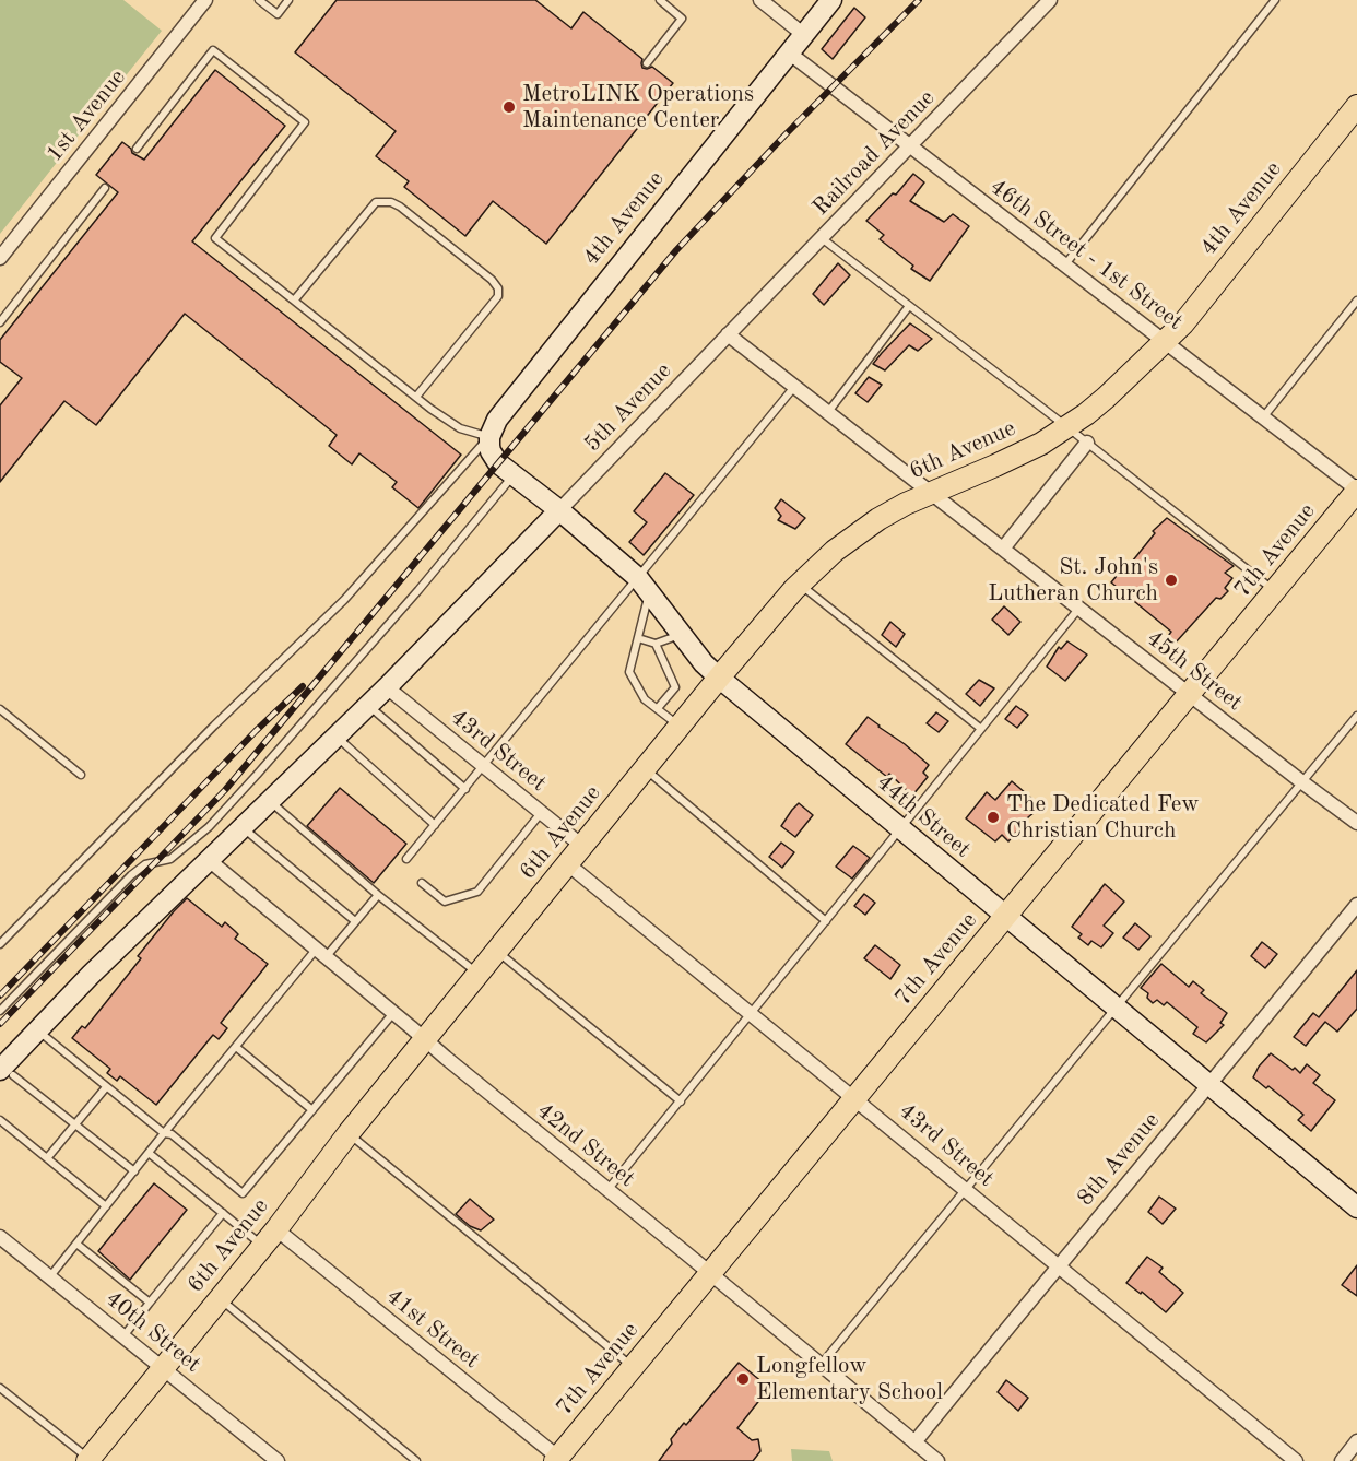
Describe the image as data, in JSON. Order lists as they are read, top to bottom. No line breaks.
{"streets":{"main road":["4th Avenue","6th Avenue","7th Avenue"],"street":["1st Avenue","Railroad Avenue","46th Street - 1st Street","5th Avenue","45th Street","43rd Street","44th Street","42nd Street","8th Avenue","41st Street","40th Street"]},"crossings":[["Railroad Avenue","46th Street - 1st Street"],["Railroad Avenue","5th Avenue"],["Railroad Avenue","45th Street"],["4th Avenue","46th Street - 1st Street"],["4th Avenue","6th Avenue"],["4th Avenue","44th Street"],["46th Street - 1st Street","6th Avenue"],["46th Street - 1st Street","7th Avenue"],["5th Avenue","45th Street"],["5th Avenue","44th Street"],["6th Avenue","45th Street"],["6th Avenue","43rd Street"],["6th Avenue","44th Street"],["6th Avenue","42nd Street"],["6th Avenue","41st Street"],["6th Avenue","40th Street"],["7th Avenue","45th Street"],["7th Avenue","43rd Street"],["7th Avenue","44th Street"],["7th Avenue","42nd Street"],["7th Avenue","41st Street"],["43rd Street","8th Avenue"],["44th Street","8th Avenue"],["42nd Street","8th Avenue"]],"places":["MetroLINK Operations Maintenance Center","St. John's Lutheran Church","The Dedicated Few Christian Church","Longfellow Elementary School"]}
